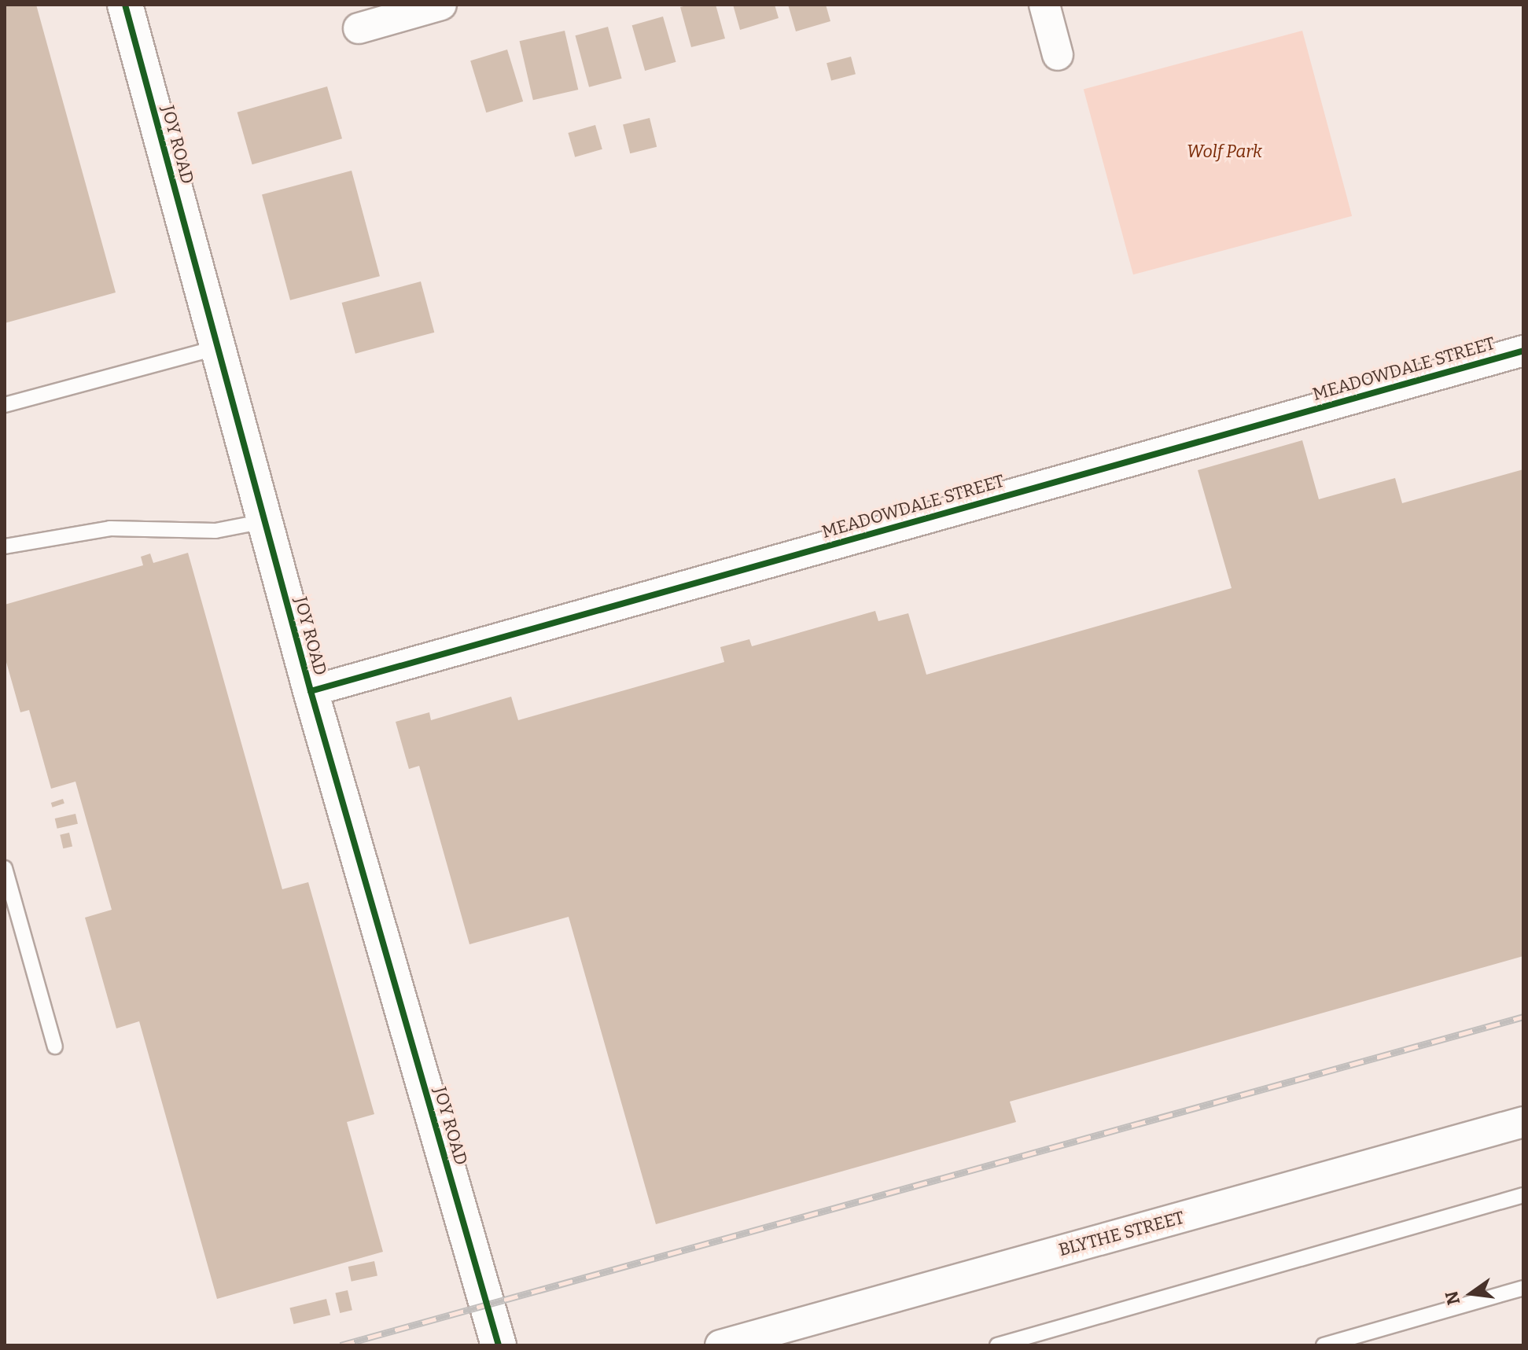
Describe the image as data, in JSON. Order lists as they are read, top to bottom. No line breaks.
{"streets":{"street":["JOY ROAD","MEADOWDALE STREET","BLYTHE STREET"]},"crossings":[["JOY ROAD","MEADOWDALE STREET"]],"parks":["Wolf Park"],"north":"left"}
